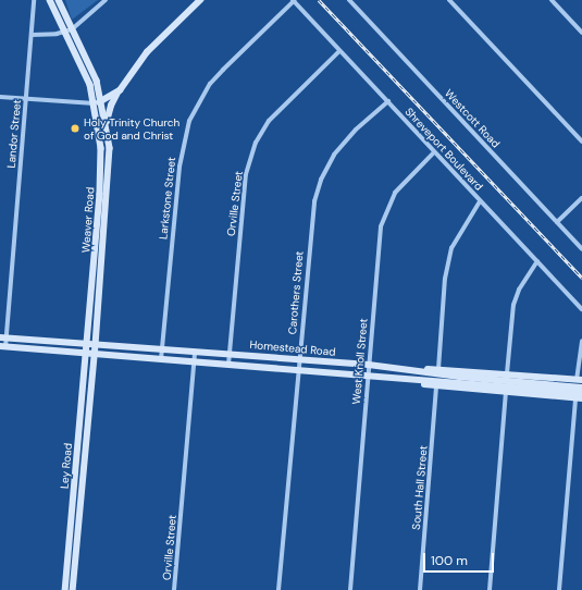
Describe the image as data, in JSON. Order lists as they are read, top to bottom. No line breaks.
{"streets":{"main road":["Weaver Road","Homestead Road","Ley Road"],"street":["Westcott Road","Landor Street","Shreveport Boulevard","Larkstone Street","Orville Street","Carothers Street","West Knoll Street","South Hall Street"]},"crossings":[["Landor Street","Homestead Road"],["Shreveport Boulevard","Larkstone Street"],["Shreveport Boulevard","Orville Street"],["Shreveport Boulevard","Carothers Street"],["Shreveport Boulevard","West Knoll Street"],["Larkstone Street","Homestead Road"],["Orville Street","Homestead Road"],["Weaver Road","Homestead Road"],["Weaver Road","Ley Road"],["Carothers Street","Homestead Road"],["Homestead Road","West Knoll Street"],["Homestead Road","Ley Road"]],"places":["Holy Trinity Church of God and Christ"],"scale_bar":"100 m"}
